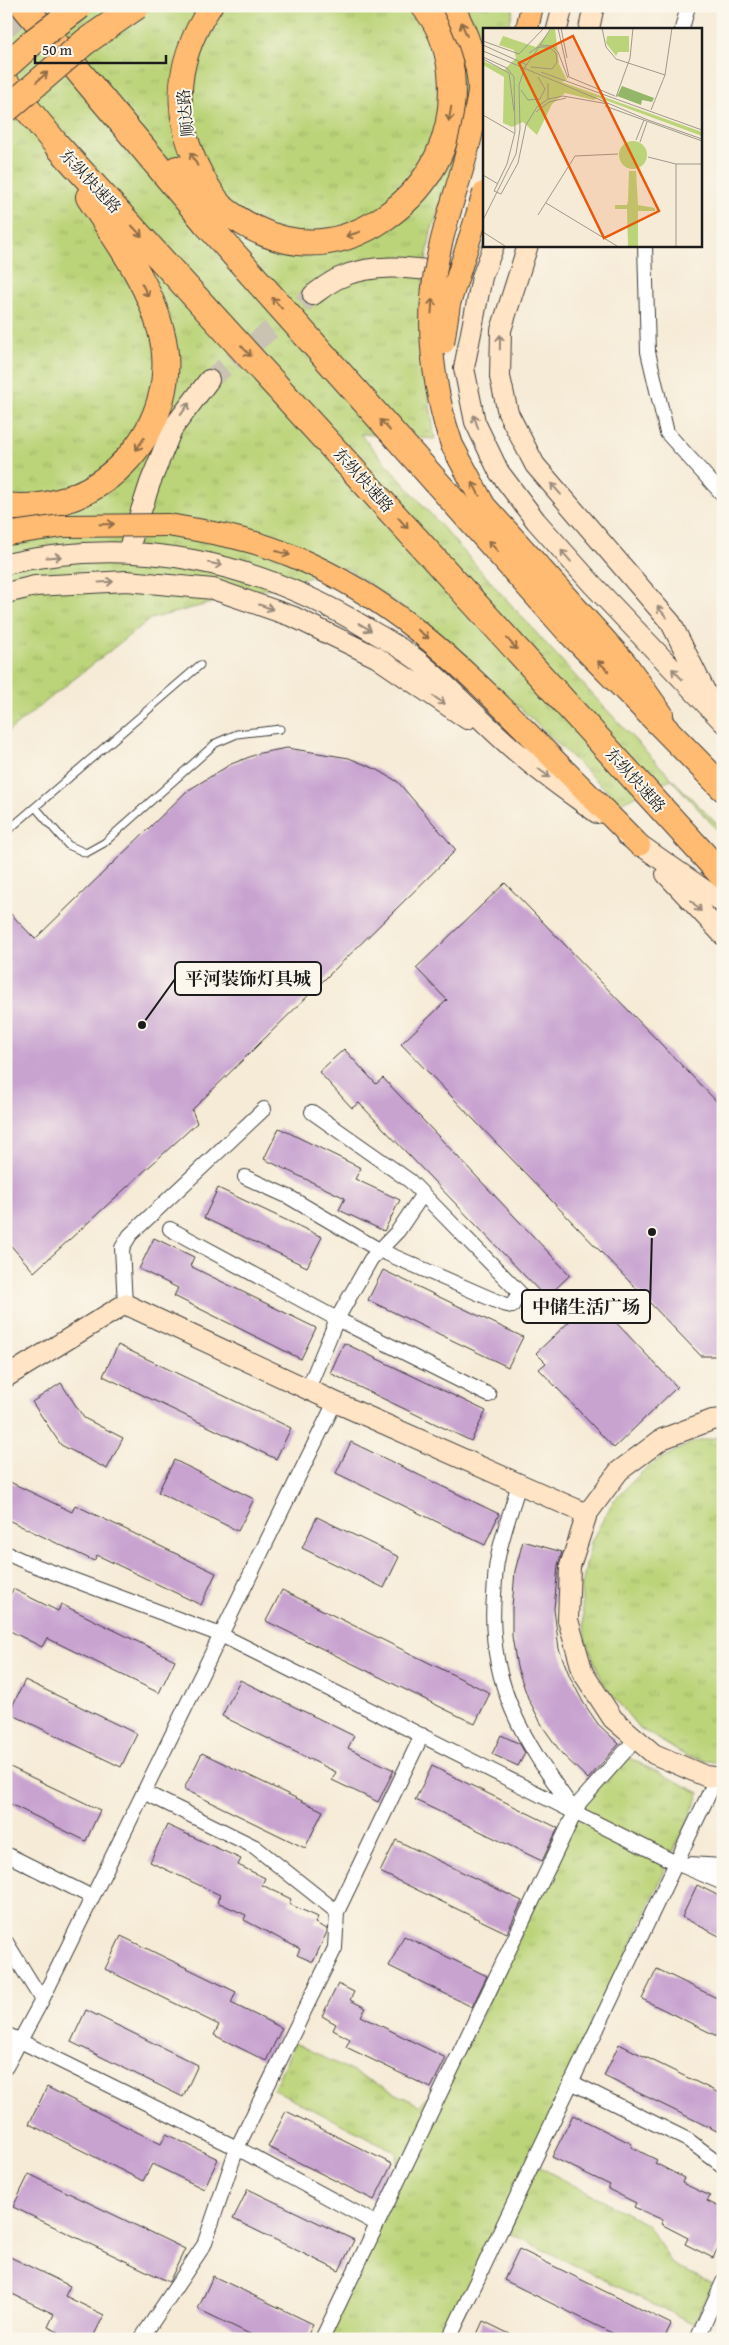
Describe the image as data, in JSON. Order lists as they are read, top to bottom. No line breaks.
{"streets":{"highway":["东纵快速路"],"main road":["顺达路"]},"one_way":["顺达路"],"places":["平河装饰灯具城","中储生活广场"],"scale_bar":"50 m"}
